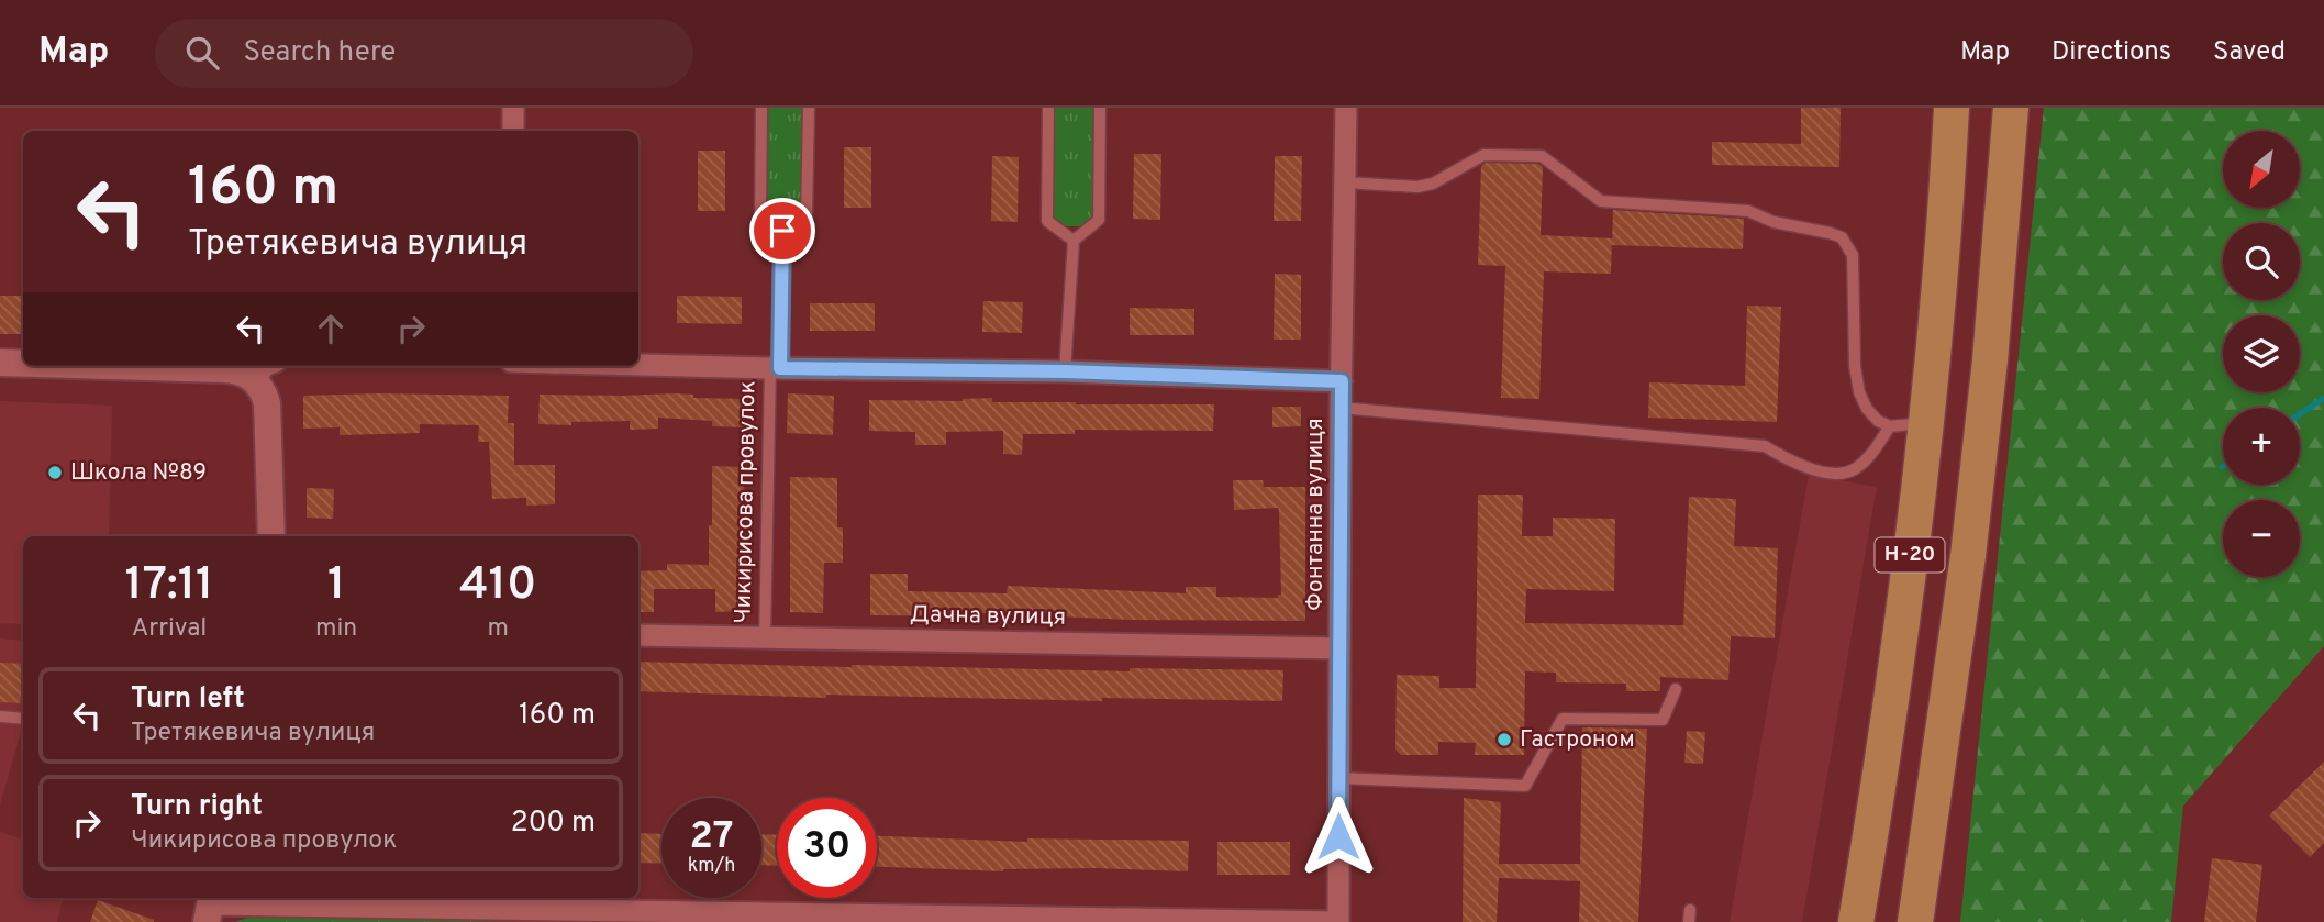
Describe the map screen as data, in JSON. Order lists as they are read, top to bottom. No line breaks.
{"streets":{"main road":["Н-20"],"street":["Фонтанна вулиця","Дачна вулиця"],"lane":["Чикирисова провулок"]},"crossings":[["Чикирисова провулок","Дачна вулиця"],["Фонтанна вулиця","Дачна вулиця"]],"places":["Школа №89","Гастроном"],"north":"bottom left","page":{"header":"Map","search":"Search here","nav":["Map","Directions","Saved"],"map_buttons":["+","−"],"turn":["160 m","Третякевича вулиця"],"eta":["17:11","Arrival","1","min","410","m"],"list":[{"name":"Turn left","note":"Третякевича вулиця","value":"160 m"},{"name":"Turn right","note":"Чикирисова провулок","value":"200 m"}],"speed":"27 km/h","limit":"30"}}
